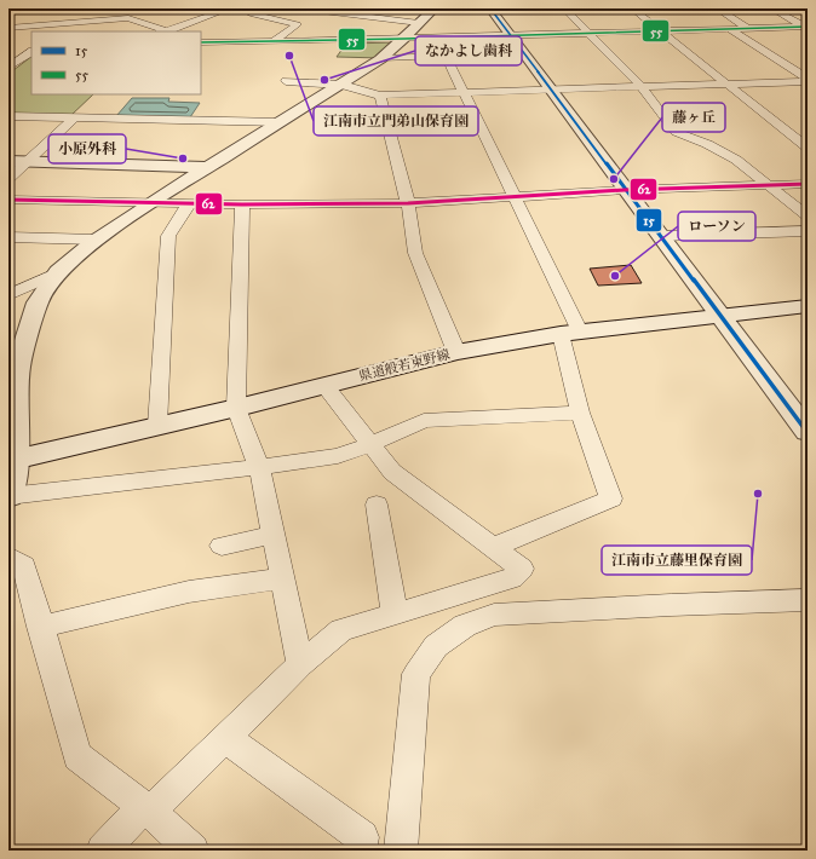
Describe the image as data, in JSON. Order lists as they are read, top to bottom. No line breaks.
{"streets":{"street":["県道般若東野線"]},"places":["江南市立門弟山保育園","なかよし歯科","小原外科","藤ヶ丘","ローソン","江南市立藤里保育園"],"lines":["transit line 15","transit line 55","transit line 62"],"legend":["15","55"]}
